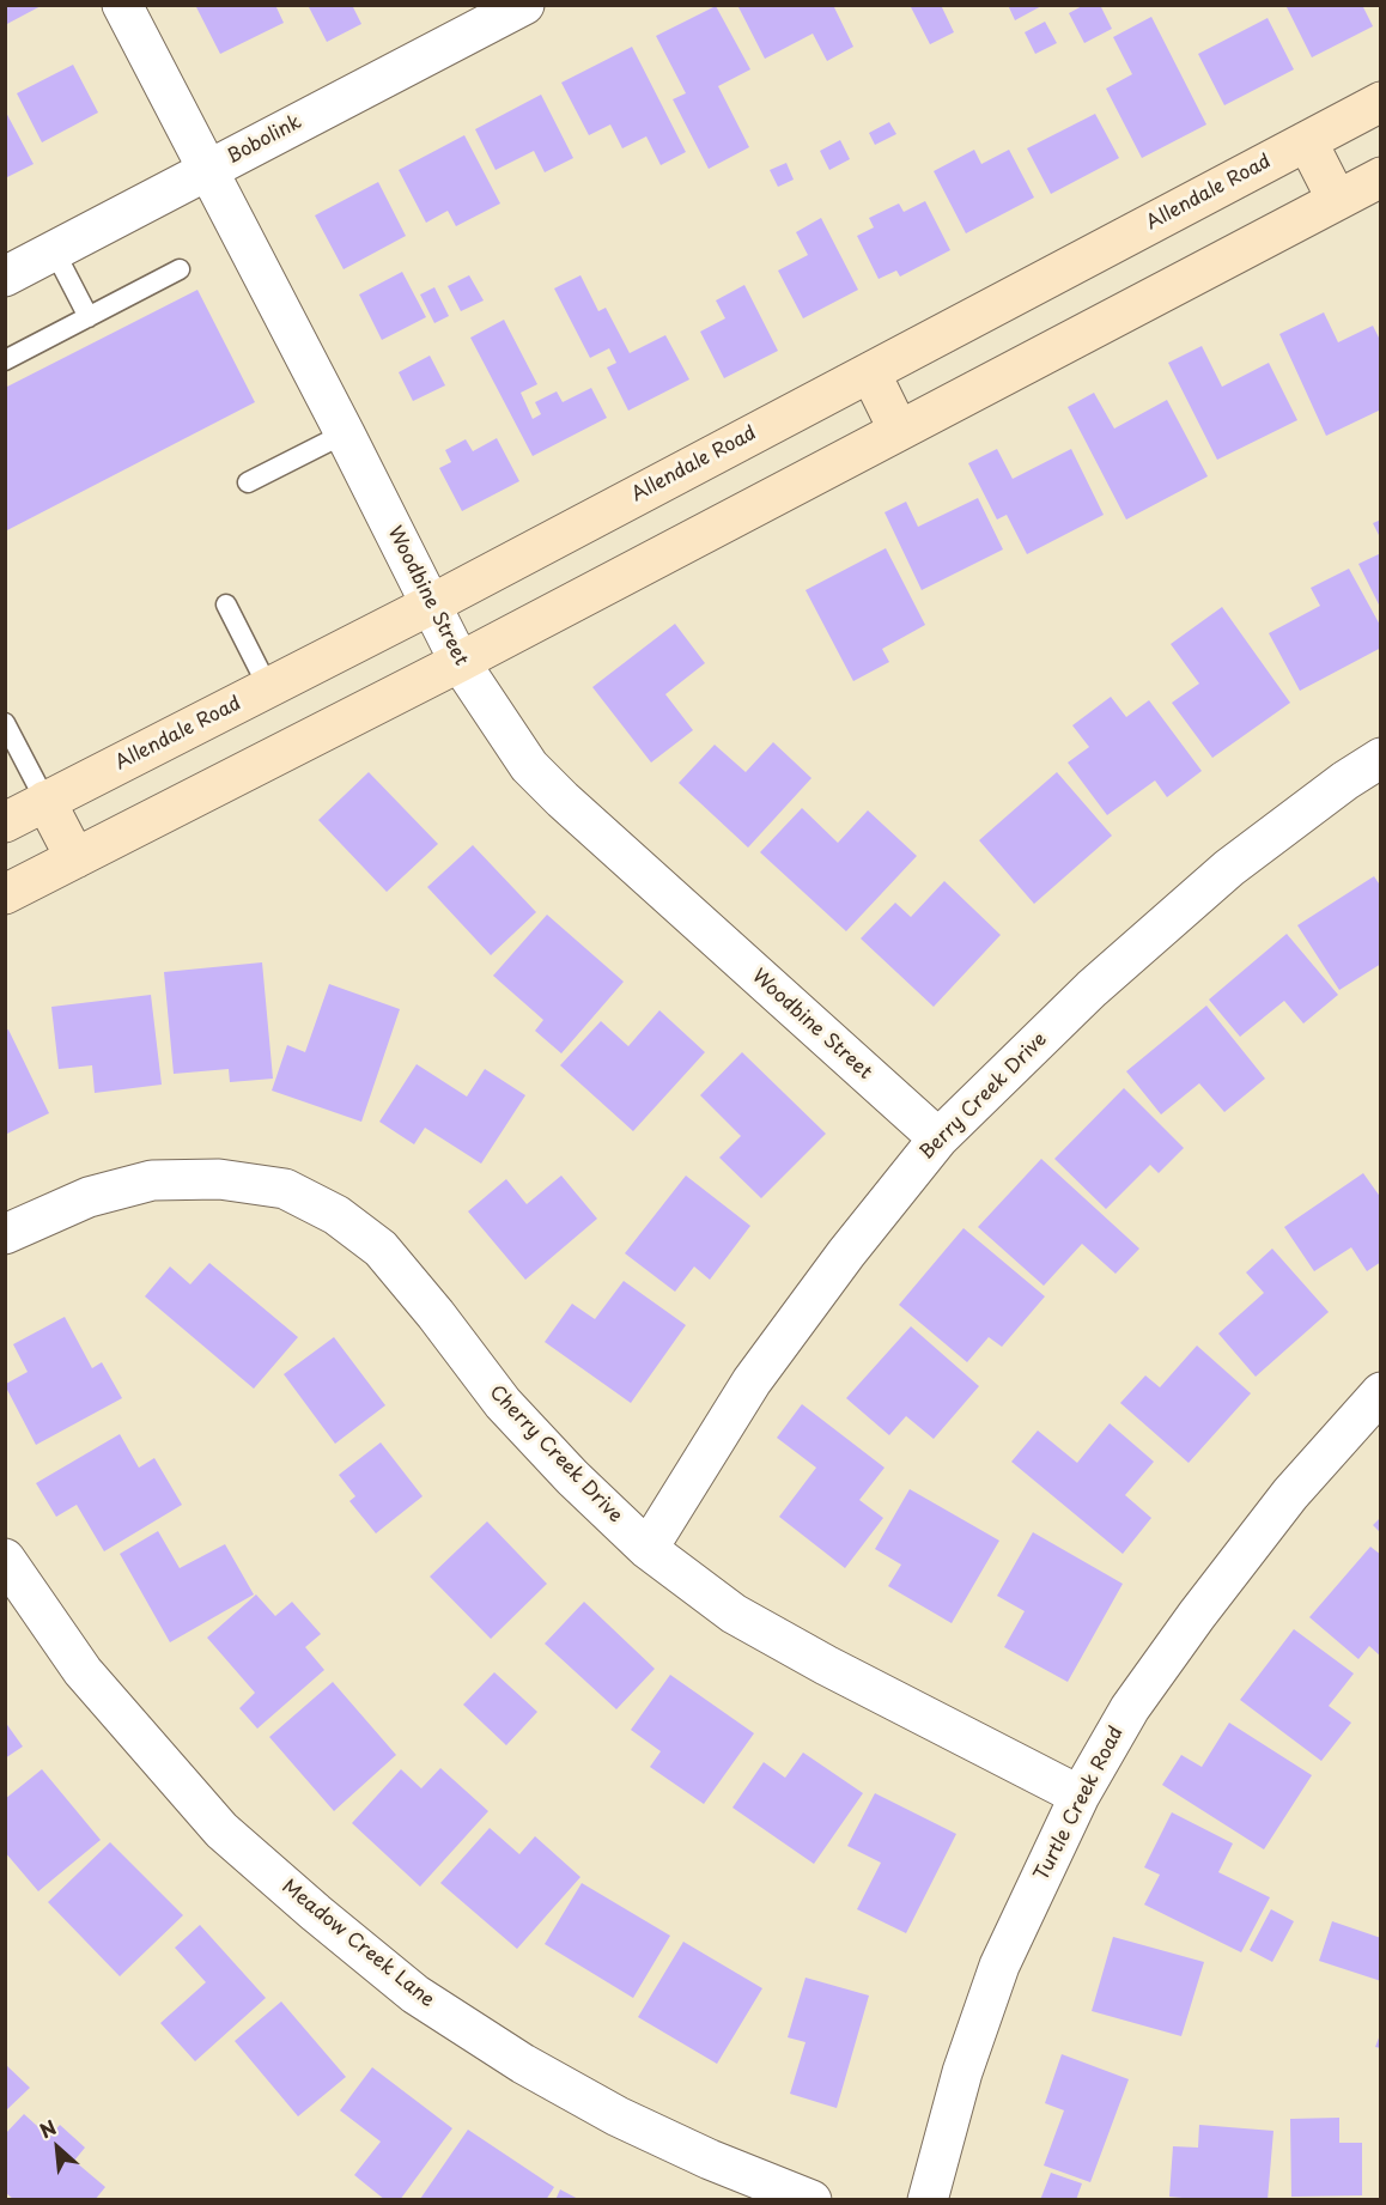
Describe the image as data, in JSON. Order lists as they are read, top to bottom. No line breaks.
{"streets":{"main road":["Allendale Road"],"street":["Bobolink","Woodbine Street","Berry Creek Drive","Cherry Creek Drive","Turtle Creek Road","Meadow Creek Lane"]},"crossings":[["Bobolink","Woodbine Street"],["Allendale Road","Woodbine Street"],["Woodbine Street","Berry Creek Drive"],["Berry Creek Drive","Cherry Creek Drive"],["Cherry Creek Drive","Turtle Creek Road"]],"north":"top left"}
